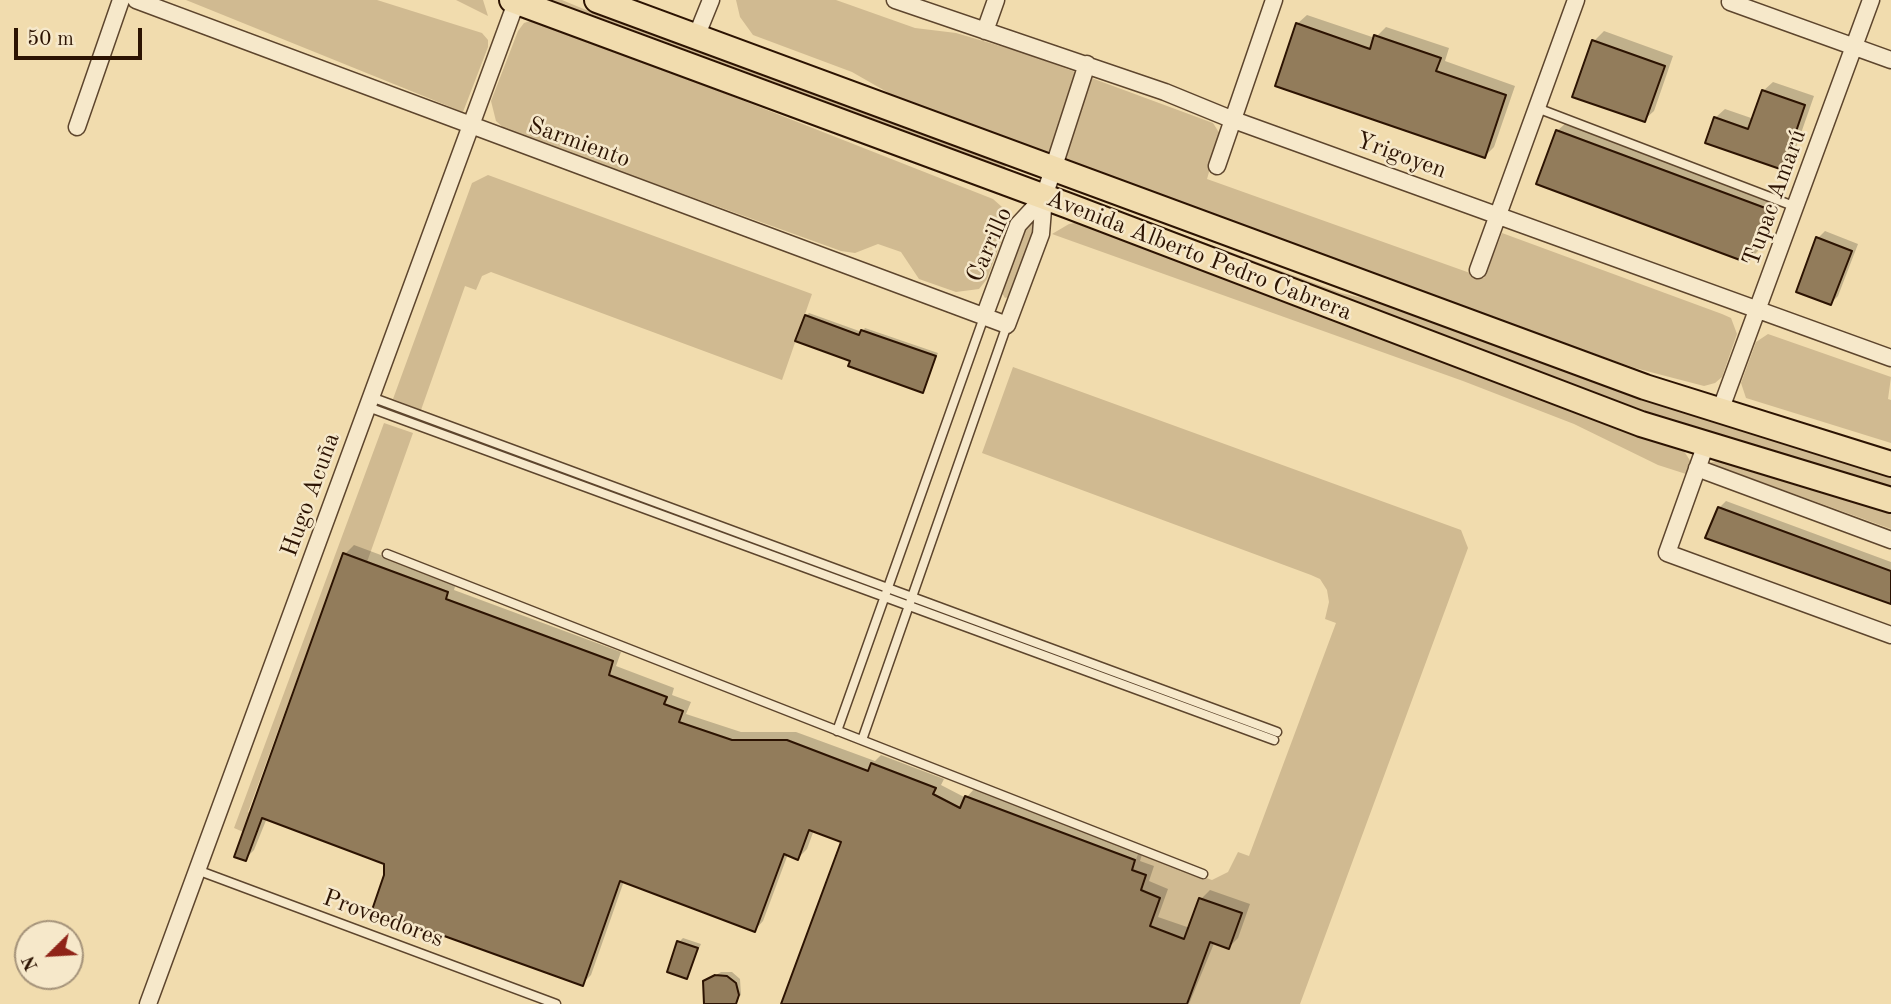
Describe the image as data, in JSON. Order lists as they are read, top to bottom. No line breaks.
{"streets":{"main road":["Avenida Alberto Pedro Cabrera"],"street":["Sarmiento","Yrigoyen","Tupac Amarú","Carrillo","Hugo Acuña"],"lane":["Proveedores"]},"crossings":[["Sarmiento","Carrillo"],["Sarmiento","Hugo Acuña"],["Yrigoyen","Tupac Amarú"],["Yrigoyen","Carrillo"],["Tupac Amarú","Avenida Alberto Pedro Cabrera"],["Carrillo","Avenida Alberto Pedro Cabrera"],["Avenida Alberto Pedro Cabrera","Hugo Acuña"],["Hugo Acuña","Proveedores"]],"scale_bar":"50 m","north":"bottom left"}
